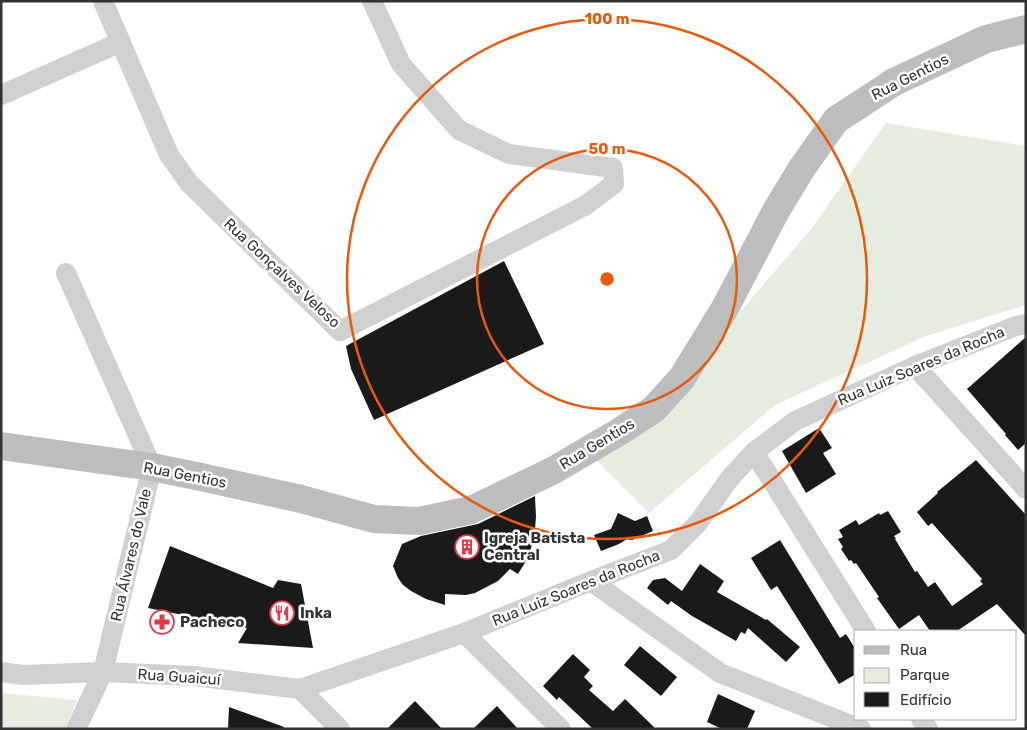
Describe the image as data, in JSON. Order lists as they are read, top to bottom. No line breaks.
{"streets":{"street":["Rua Gentios","Rua Gonçalves Veloso","Rua Luiz Soares da Rocha","Rua Álvares do Vale","Rua Guaicuí"]},"crossings":[["Rua Gentios","Rua Álvares do Vale"],["Rua Luiz Soares da Rocha","Rua Guaicuí"],["Rua Álvares do Vale","Rua Guaicuí"]],"places":{"building":["Igreja Batista Central"],"restaurant":["Inka"],"pharmacy":["Pacheco"]},"legend":["Rua","Parque","Edifício"],"rings":["100 m","50 m"]}
